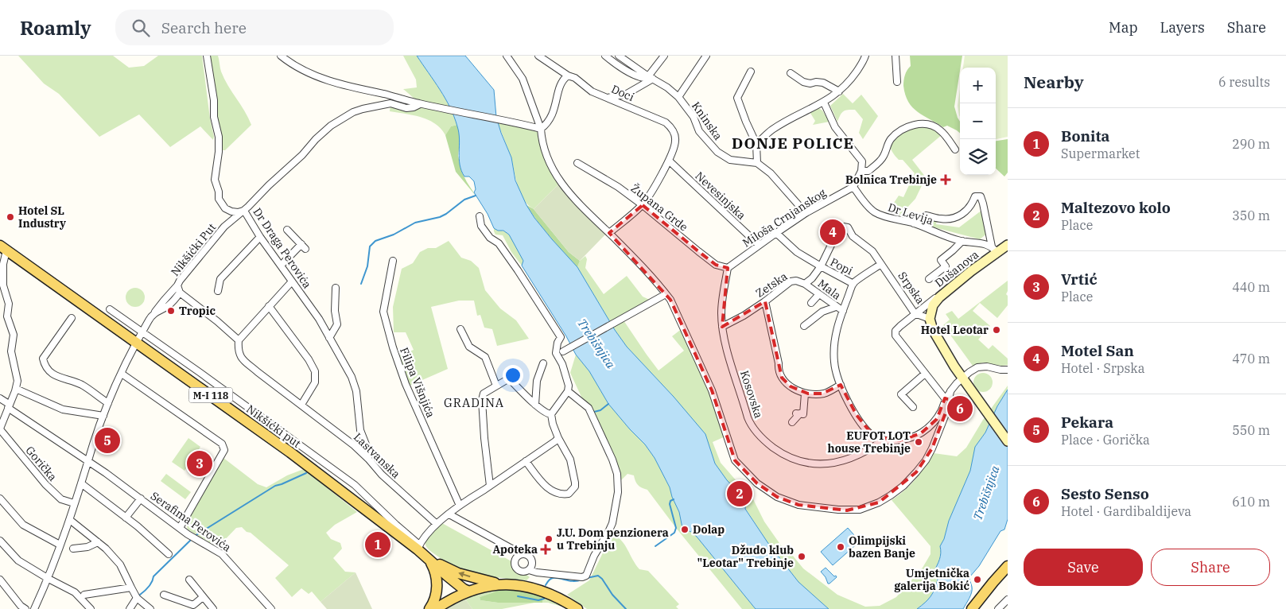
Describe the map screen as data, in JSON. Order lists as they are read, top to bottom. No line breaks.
{"streets":{"main road":["M-I 118","Nikšićki put"],"street":["Doci","Kninska","Nevesinjska","Župana Grde","Dr Levija","Miloša Crnjanskog","Dr Draga Perovića","Nikšićki Put","Popi","Dušanova","Zetska","Srpska","Mala","Filipa Višnjića","Kosovska","Lastvanska","Gorička","Serafima Perovića"]},"crossings":[["Doci","Nevesinjska"],["Doci","Župana Grde"],["Nevesinjska","Miloša Crnjanskog"],["Župana Grde","Miloša Crnjanskog"],["Župana Grde","Kosovska"],["Dr Levija","Miloša Crnjanskog"],["Dr Levija","Dušanova"],["Miloša Crnjanskog","Kosovska"],["Dr Draga Perovića","Nikšićki Put"],["Dr Draga Perovića","Lastvanska"],["Nikšićki Put","Nikšićki put"],["Popi","Zetska"],["Popi","Srpska"],["Dušanova","Srpska"],["Zetska","Srpska"],["Zetska","Mala"],["Zetska","Kosovska"],["M-I 118","Nikšićki put"],["Gorička","Serafima Perovića"]],"districts":["DONJE POLICE","GRADINA"],"water":["Trebišnjica"],"places":{"health":["Bolnica Trebinje","Apoteka"],"other":["Hotel SL Industry","Tropic","Hotel Leotar","EUFOT LOT house Trebinje","Dolap","J.U. Dom penzionera u Trebinju","Olimpijski bazen Banje","Džudo klub \"Leotar\" Trebinje","Umjetnička galerija Bokić"]},"page":{"header":"Roamly","search":"Search here","nav":["Map","Layers","Share"],"heading":["Nearby","6 results"],"map_buttons":["+","−"],"list":[{"mark":"1","name":"Bonita","note":"Supermarket","value":"290 m"},{"mark":"2","name":"Maltezovo kolo","note":"Place","value":"350 m"},{"mark":"3","name":"Vrtić","note":"Place","value":"440 m"},{"mark":"4","name":"Motel San","note":"Hotel · Srpska","value":"470 m"},{"mark":"5","name":"Pekara","note":"Place · Gorička","value":"550 m"},{"mark":"6","name":"Sesto Senso","note":"Hotel · Gardibaldijeva","value":"610 m"}],"pins":["4","6","5","3","2","1"],"buttons":["Save","Share"]}}
